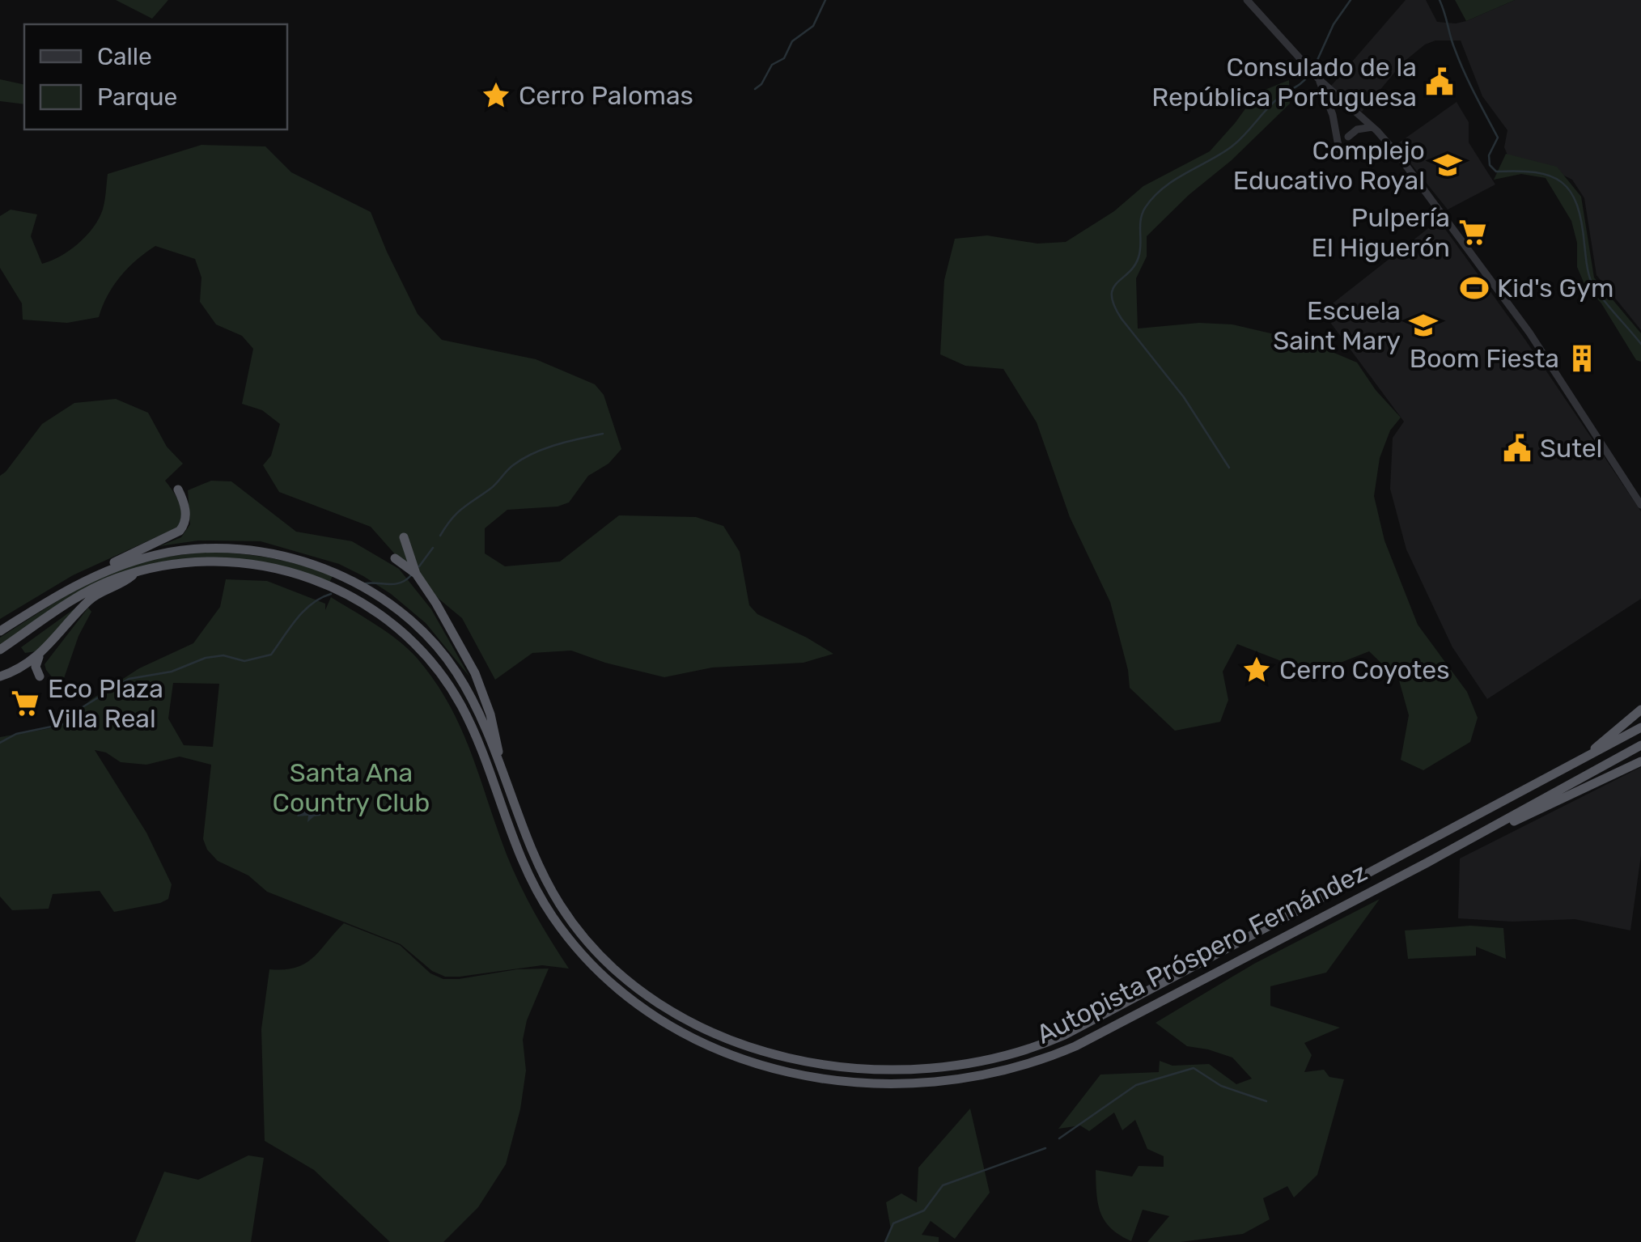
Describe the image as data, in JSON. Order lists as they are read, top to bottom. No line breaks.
{"streets":{"highway":["Autopista Próspero Fernández"]},"parks":["Santa Ana Country Club"],"places":{"public building":["Consulado de la República Portuguesa","Sutel"],"place":["Cerro Palomas","Cerro Coyotes"],"school or university":["Complejo Educativo Royal","Escuela Saint Mary"],"supermarket":["Pulpería El Higuerón","Eco Plaza Villa Real"],"sports":["Kid's Gym"],"building":["Boom Fiesta"]},"legend":["Calle","Parque"]}
